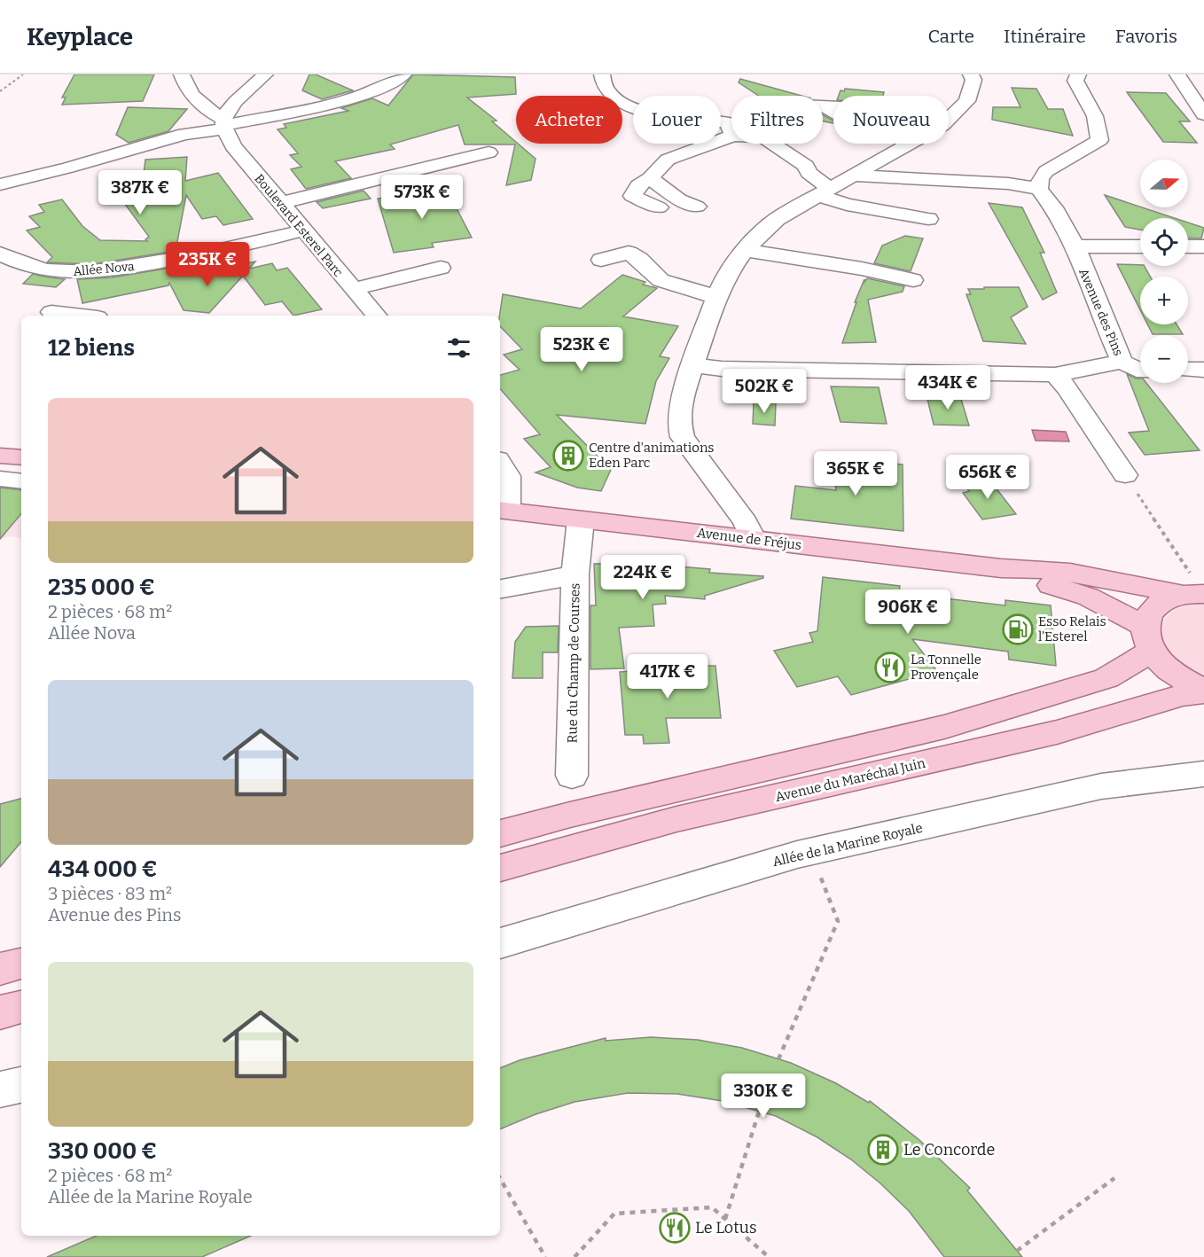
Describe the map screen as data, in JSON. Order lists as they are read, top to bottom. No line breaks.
{"streets":{"main road":["Avenue de Fréjus","Avenue du Maréchal Juin"],"street":["Boulevard Esterel Parc","Allée Nova","Avenue des Pins","Rue du Champ de Courses","Allée de la Marine Royale"]},"crossings":[["Boulevard Esterel Parc","Allée Nova"],["Avenue de Fréjus","Rue du Champ de Courses"],["Avenue de Fréjus","Avenue du Maréchal Juin"]],"places":{"building":["Centre d'animations Eden Parc","Le Concorde"],"fuel station":["Esso Relais l’Esterel"],"restaurant":["La Tonnelle Provençale","Le Lotus"]},"north":"right","page":{"header":"Keyplace","nav":["Carte","Itinéraire","Favoris"],"chip":["Acheter","Louer","Filtres","Nouveau"],"map_buttons":["+","−"],"price":["387K €","573K €","235K €","523K €","434K €","502K €","365K €","656K €","224K €","906K €","417K €","330K €"],"heading":"12 biens","list":[{"name":"235 000 €","note":"2 pièces · 68 m² · Allée Nova"},{"name":"434 000 €","note":"3 pièces · 83 m² · Avenue des Pins"},{"name":"330 000 €","note":"2 pièces · 68 m² · Allée de la Marine Royale"}]}}
